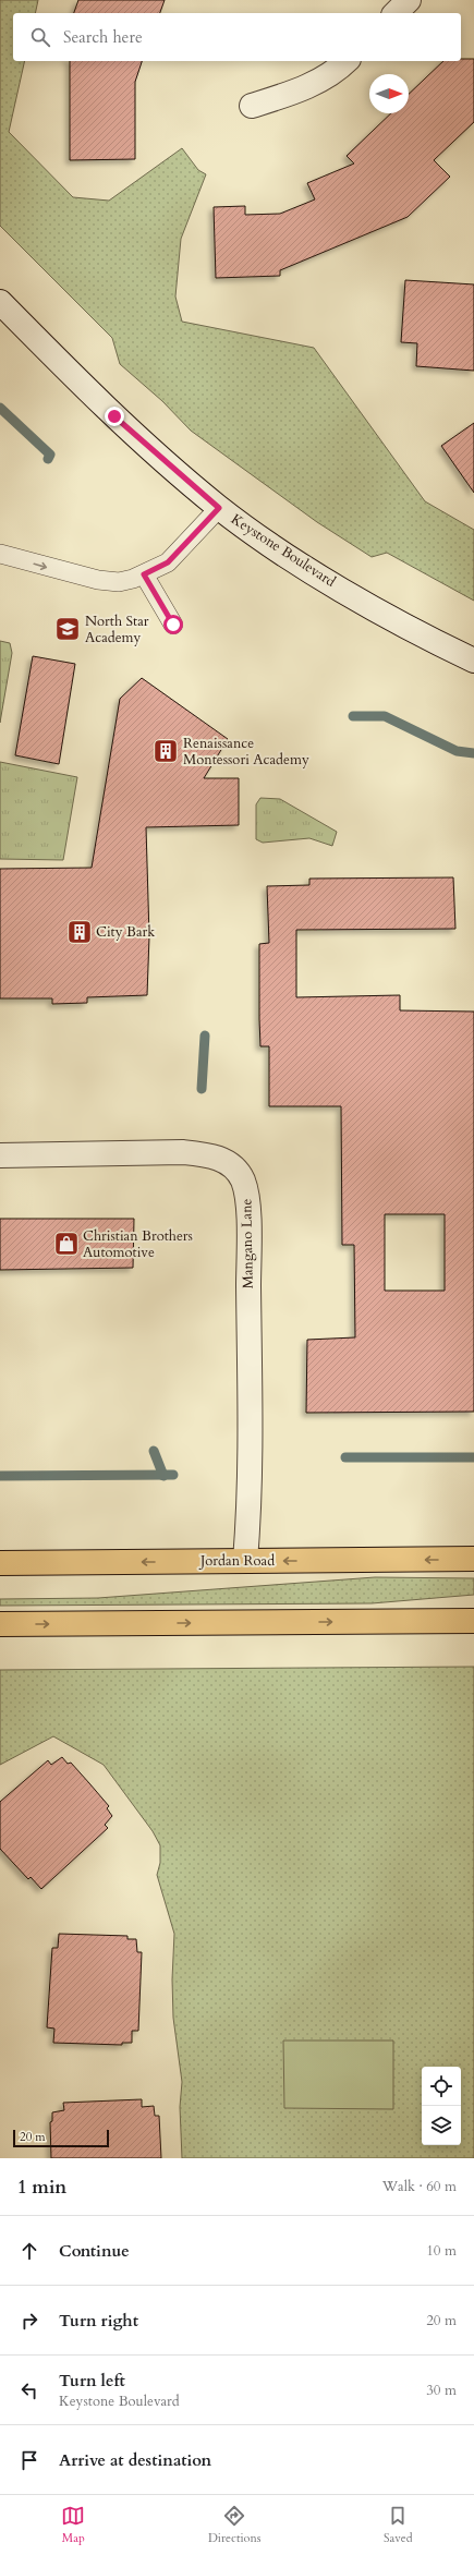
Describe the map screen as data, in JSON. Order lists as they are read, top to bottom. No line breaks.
{"streets":{"main road":["Jordan Road"],"street":["Keystone Boulevard","Mangano Lane"]},"crossings":[["Mangano Lane","Jordan Road"]],"places":{"school or university":["North Star Academy"],"building":["Renaissance Montessori Academy","City Bark"],"shop":["Christian Brothers Automotive"]},"scale_bar":"20 m","north":"right","page":{"search":"Search here","scale":"20 m","heading":["1 min","Walk · 60 m"],"list":[["Continue","10 m"],["Turn right","20 m"],["Turn left","Keystone Boulevard","30 m"],"Arrive at destination"],"nav":["Map","Directions","Saved"]}}
